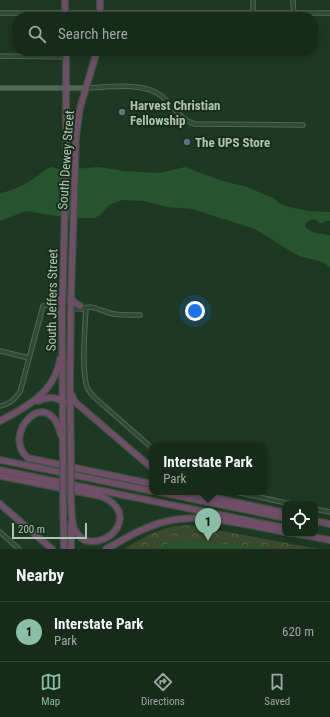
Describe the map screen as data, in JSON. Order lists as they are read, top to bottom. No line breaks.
{"streets":{"highway":["South Dewey Street","South Jeffers Street"]},"crossings":[["South Dewey Street","South Jeffers Street"]],"places":["Harvest Christian Fellowship","The UPS Store"],"scale_bar":"200 m","page":{"search":"Search here","popup":["Interstate Park","Park"],"pins":"1","scale":"200 m","heading":"Nearby","list":[{"mark":"1","name":"Interstate Park","note":"Park","value":"620 m"}],"nav":["Map","Directions","Saved"]}}
